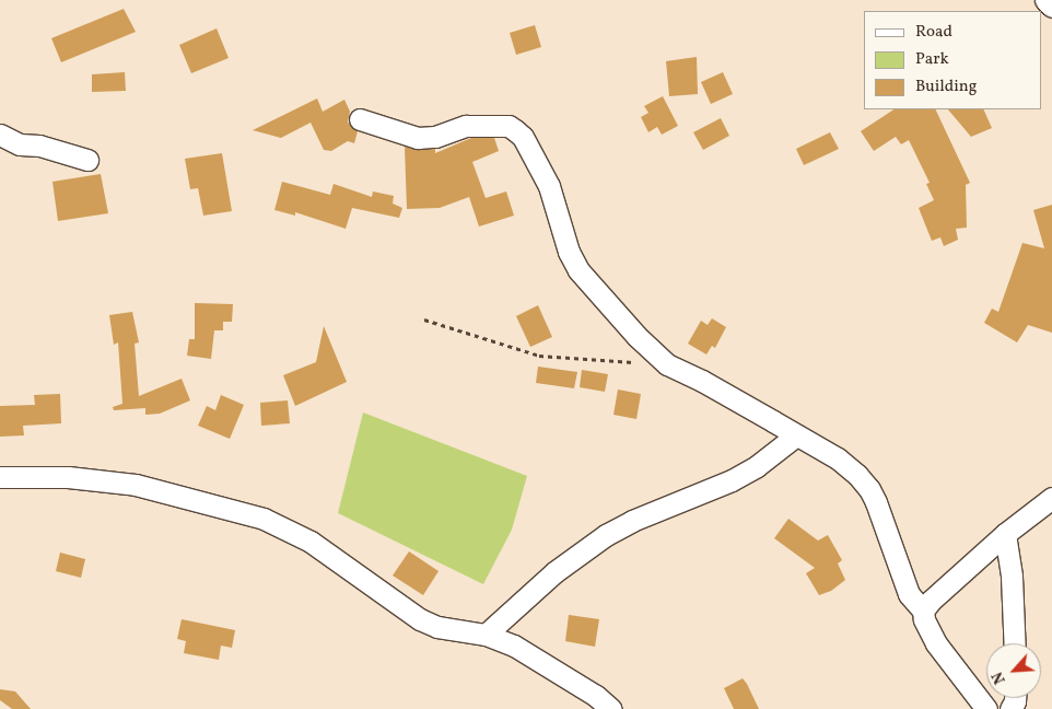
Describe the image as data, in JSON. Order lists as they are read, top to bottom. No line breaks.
{"legend":["Road","Park","Building"],"north":"bottom left"}
